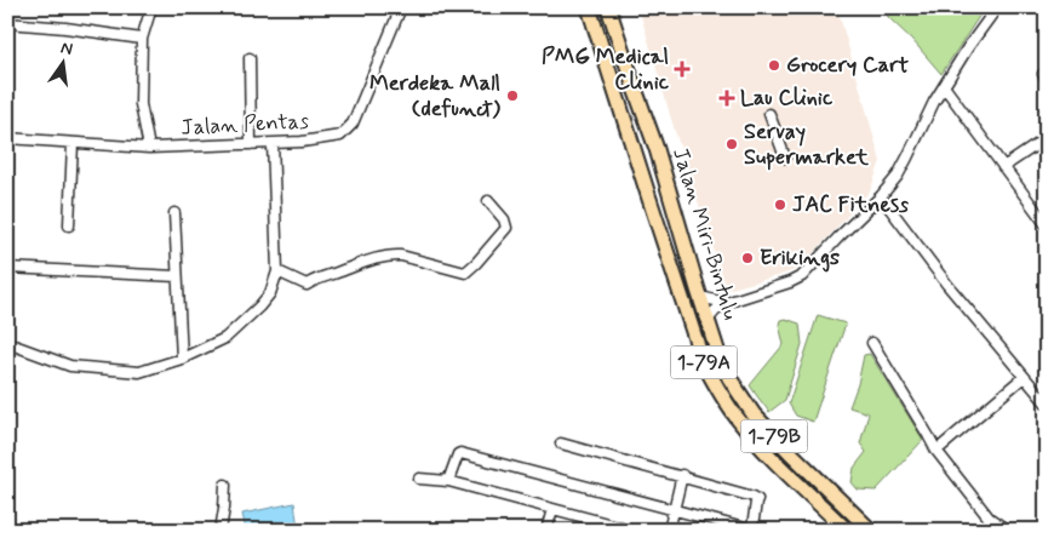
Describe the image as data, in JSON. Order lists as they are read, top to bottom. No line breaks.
{"streets":{"highway":["Jalan Miri-Bintulu","1-79A","1-79B"],"street":["Jalan Pentas"]},"places":{"other":["Grocery Cart","Merdeka Mall (defunct)","Servay Supermarket","JAC Fitness","Erikings"],"health":["PMG Medical Clinic","Lau Clinic"]},"north":"top"}
